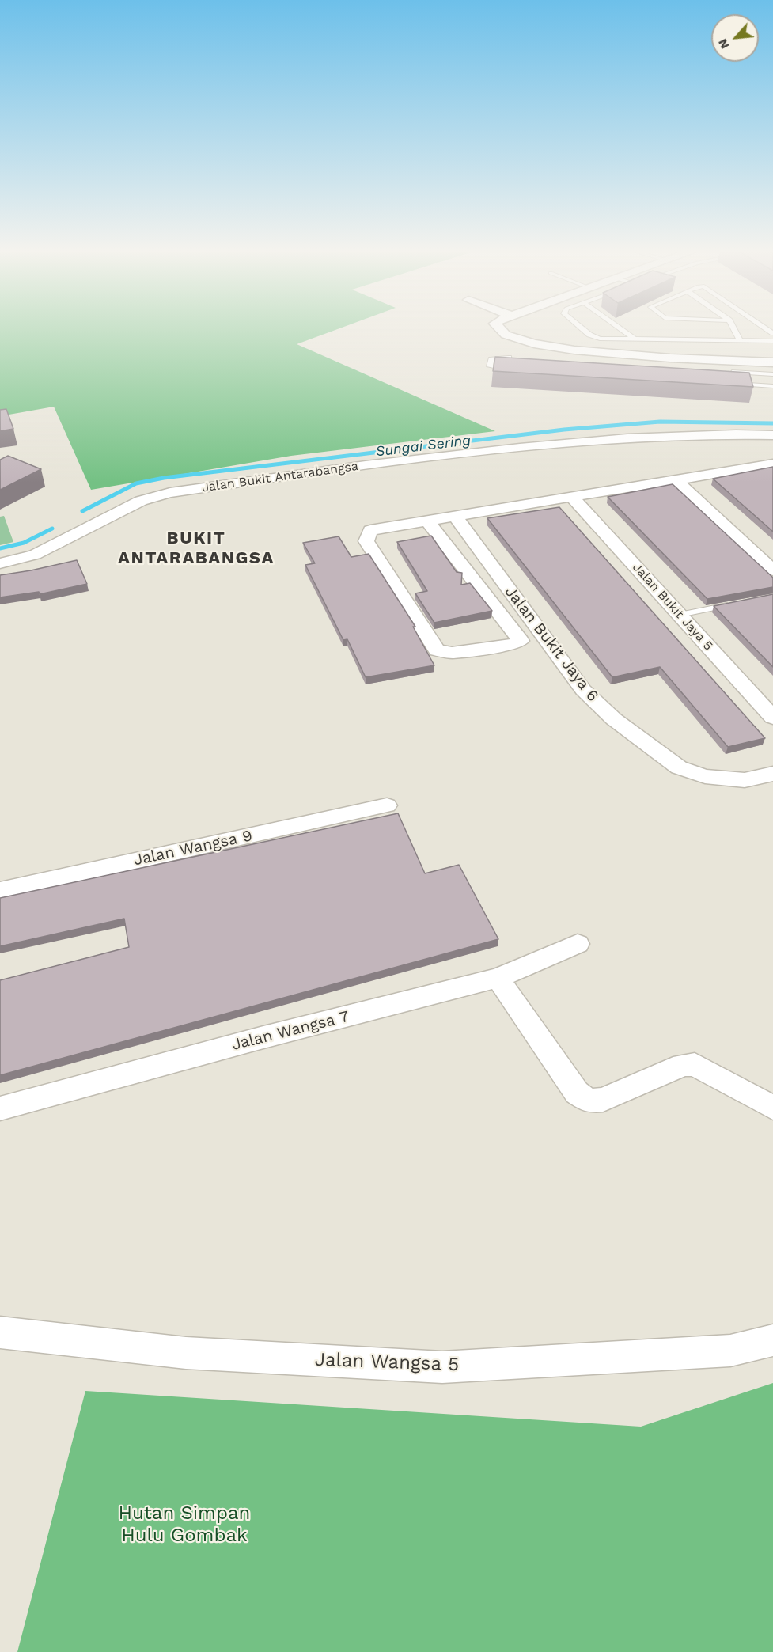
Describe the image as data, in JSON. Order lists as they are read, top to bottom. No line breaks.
{"streets":{"street":["Jalan Bukit Antarabangsa","Jalan Bukit Jaya 5","Jalan Bukit Jaya 6","Jalan Wangsa 9","Jalan Wangsa 7","Jalan Wangsa 5"]},"districts":["BUKIT ANTARABANGSA"],"water":["Sungai Sering"],"parks":["Hutan Simpan Hulu Gombak"],"north":"bottom left"}
